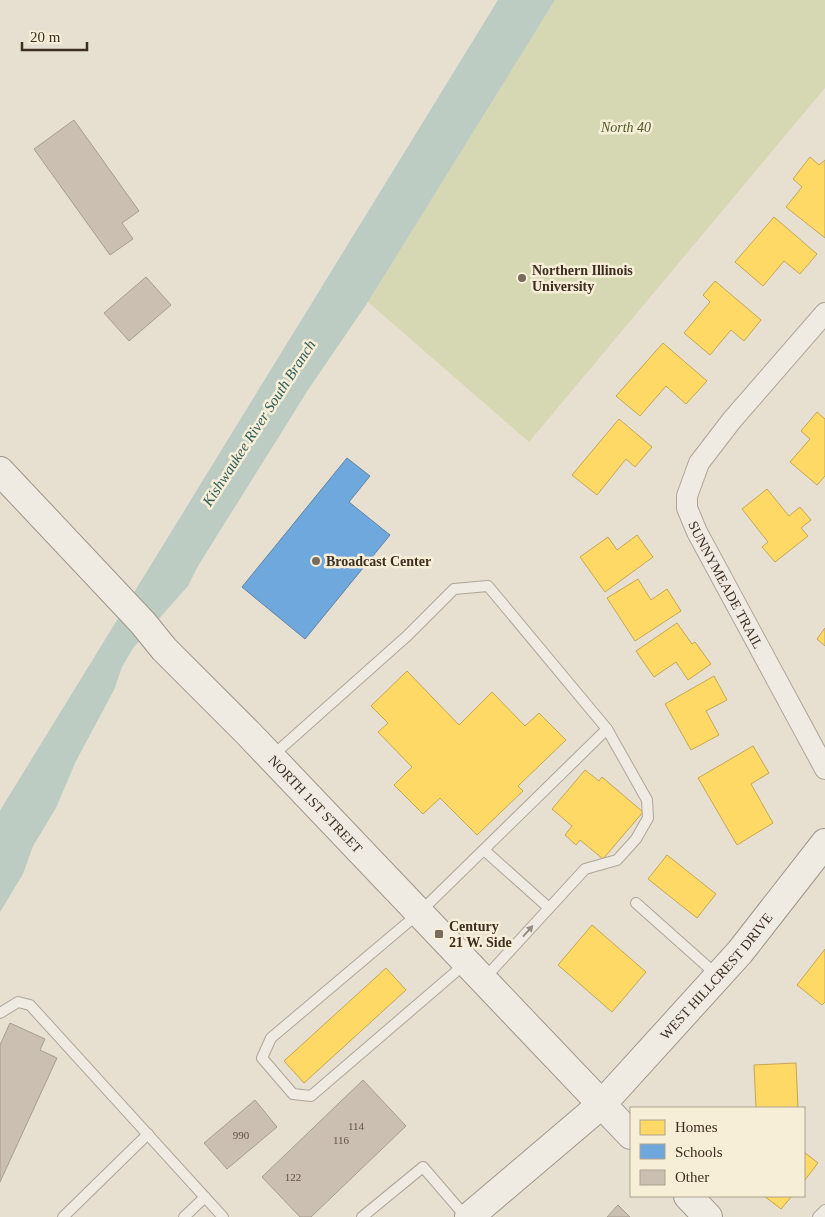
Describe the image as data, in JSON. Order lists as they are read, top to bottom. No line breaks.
{"streets":{"street":["SUNNYMEADE TRAIL","NORTH 1ST STREET","WEST HILLCREST DRIVE"]},"crossings":[["NORTH 1ST STREET","WEST HILLCREST DRIVE"]],"water":["Kishwaukee River South Branch"],"parks":["North 40"],"places":{"other":["Northern Illinois University","Broadcast Center"],"transit":["Century 21 W. Side"]},"house_numbers":["114","990","116","122"],"legend":["Homes","Schools","Other"],"scale_bar":"20 m"}
